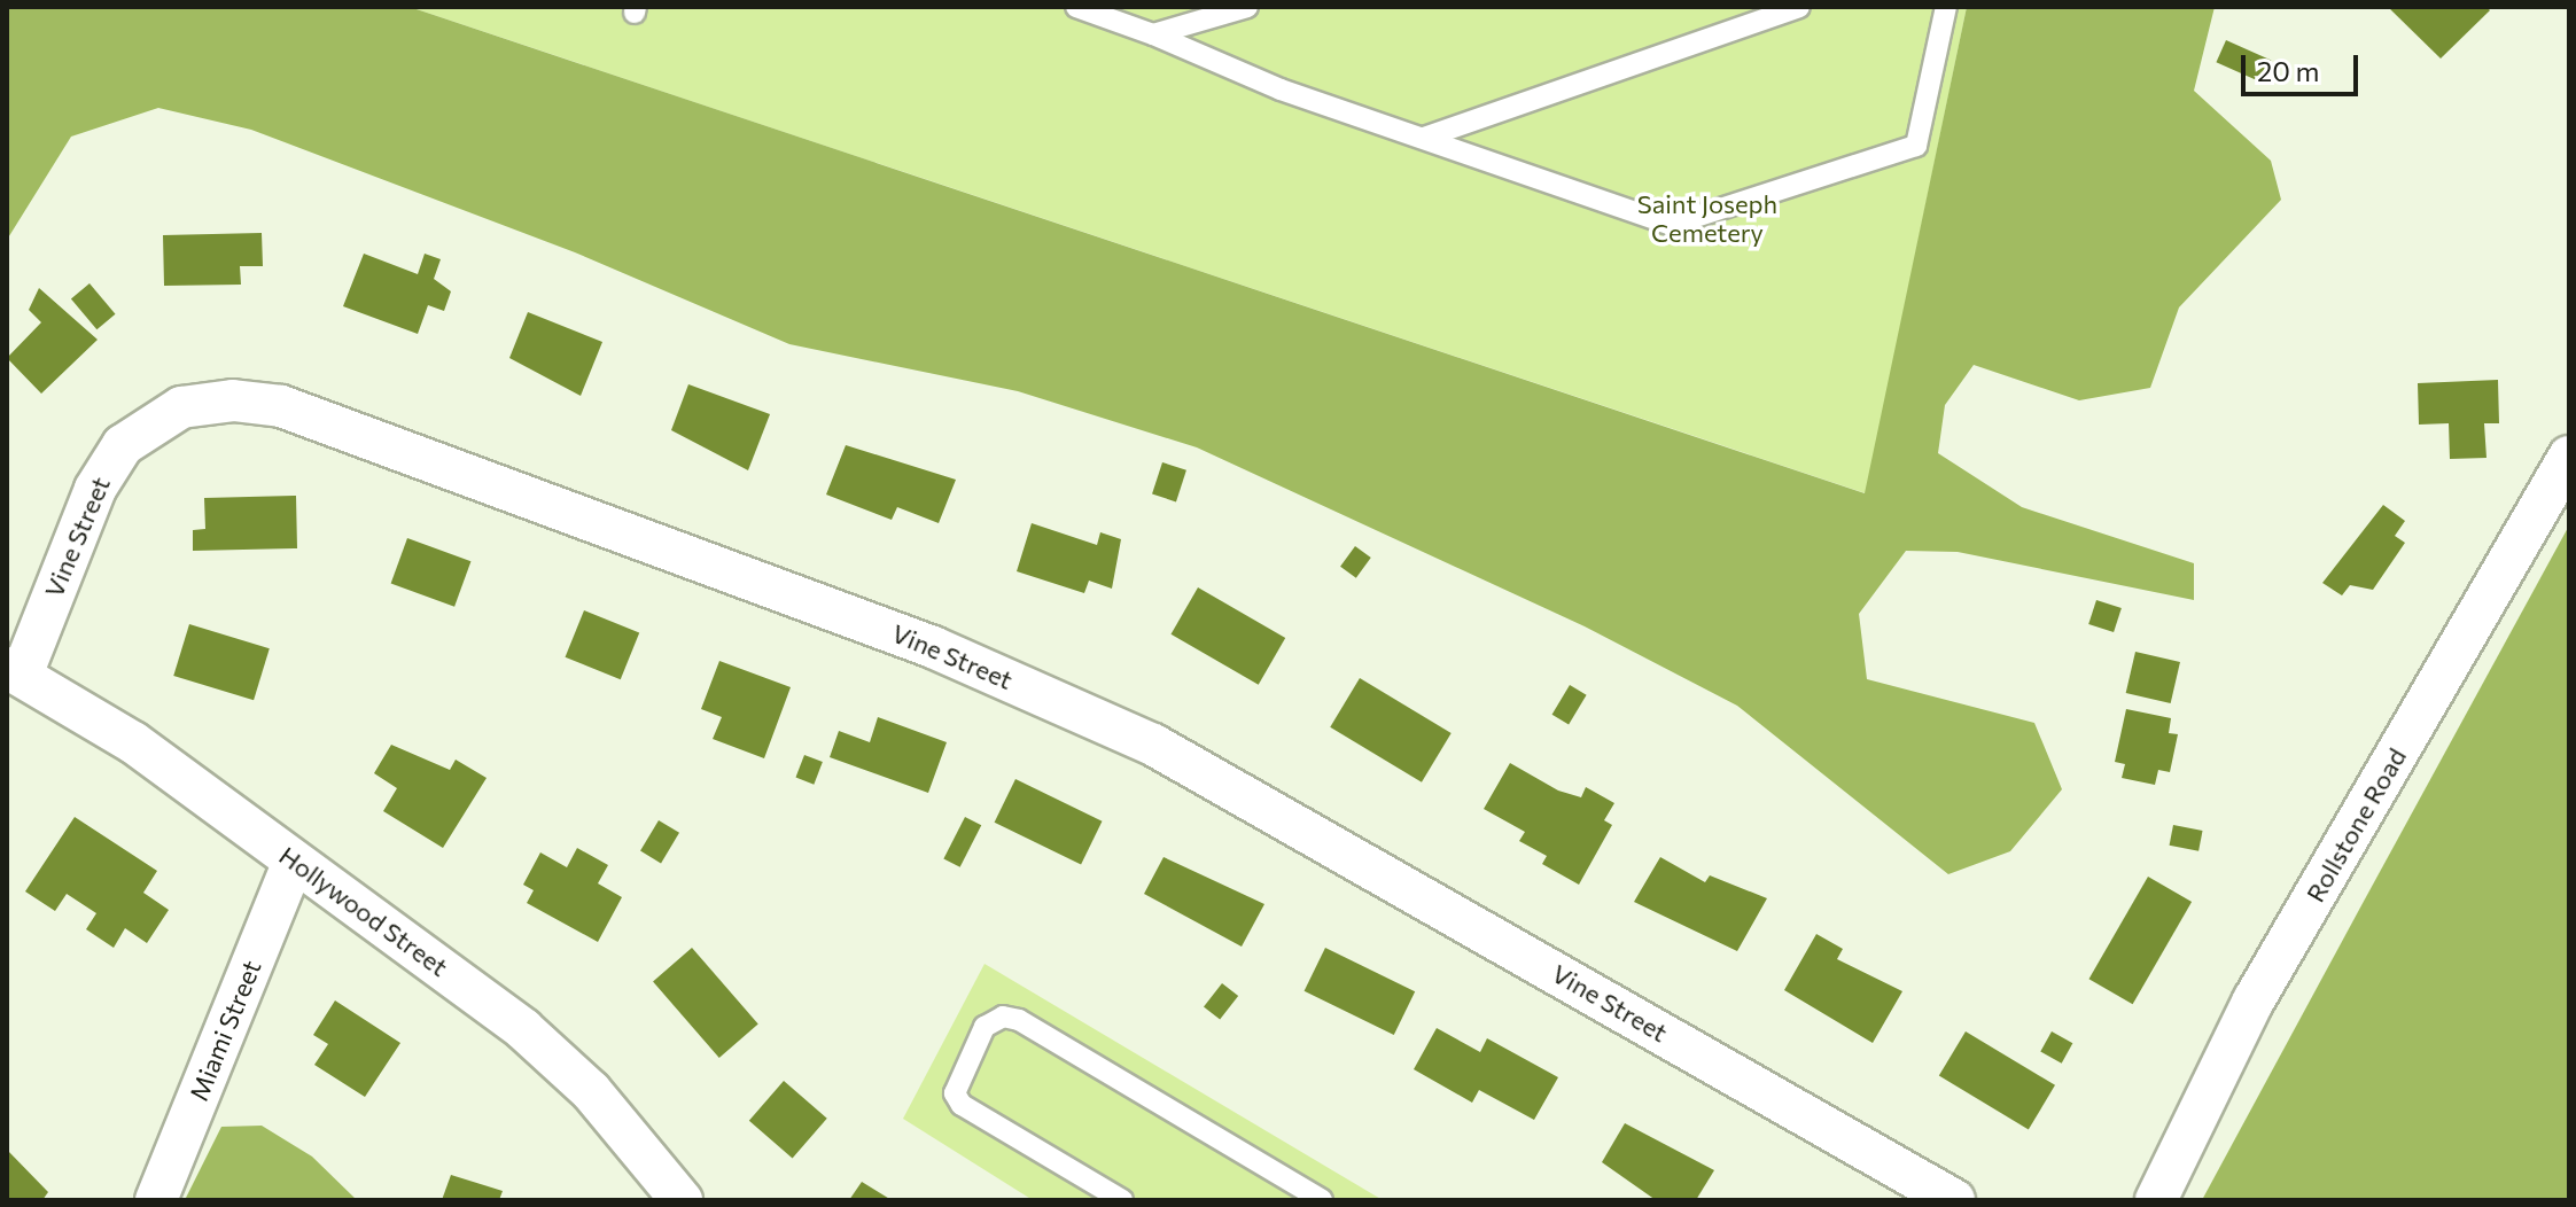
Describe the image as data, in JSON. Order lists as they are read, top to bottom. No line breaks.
{"streets":{"street":["Vine Street","Rollstone Road","Hollywood Street","Miami Street"]},"crossings":[["Vine Street","Hollywood Street"],["Hollywood Street","Miami Street"]],"parks":["Saint Joseph Cemetery"],"scale_bar":"20 m"}
